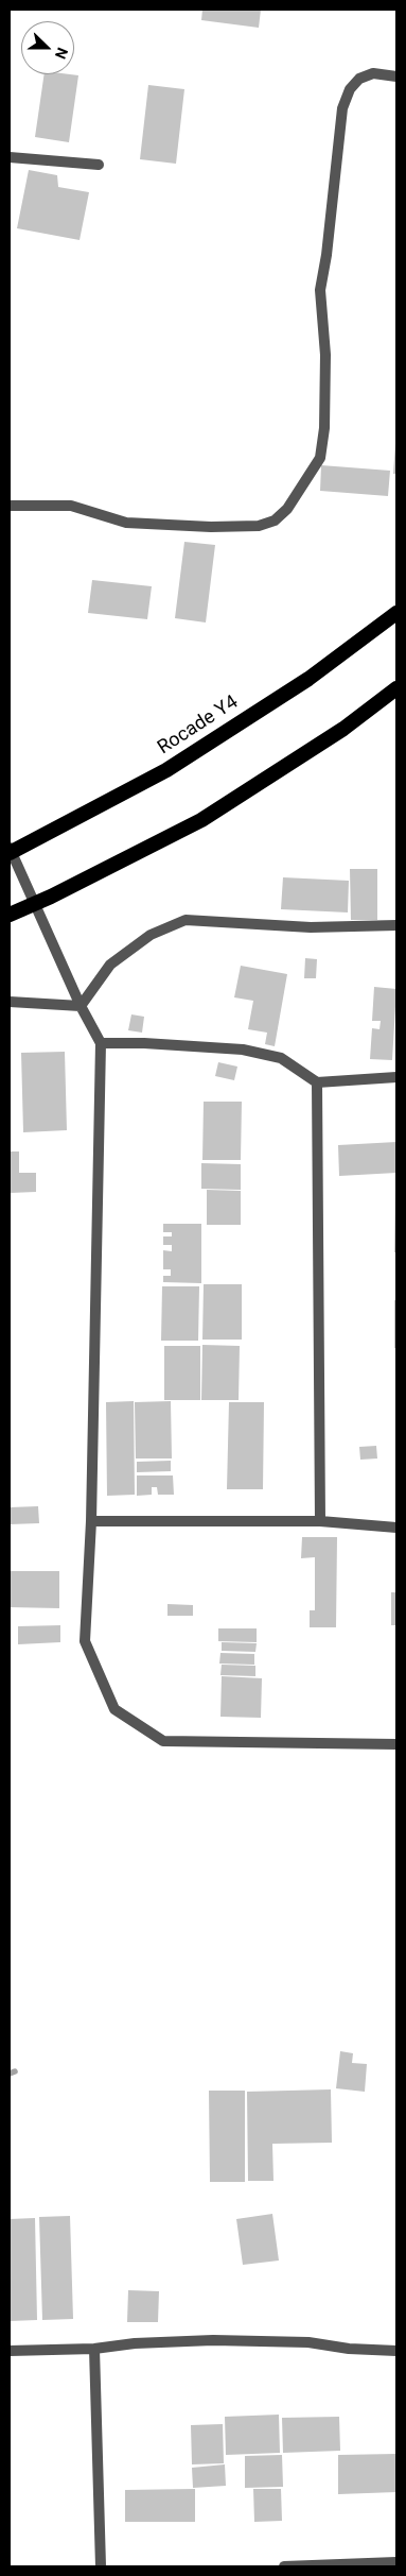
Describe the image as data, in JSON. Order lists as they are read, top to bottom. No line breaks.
{"streets":{"highway":["Rocade Y4"]},"north":"right"}
